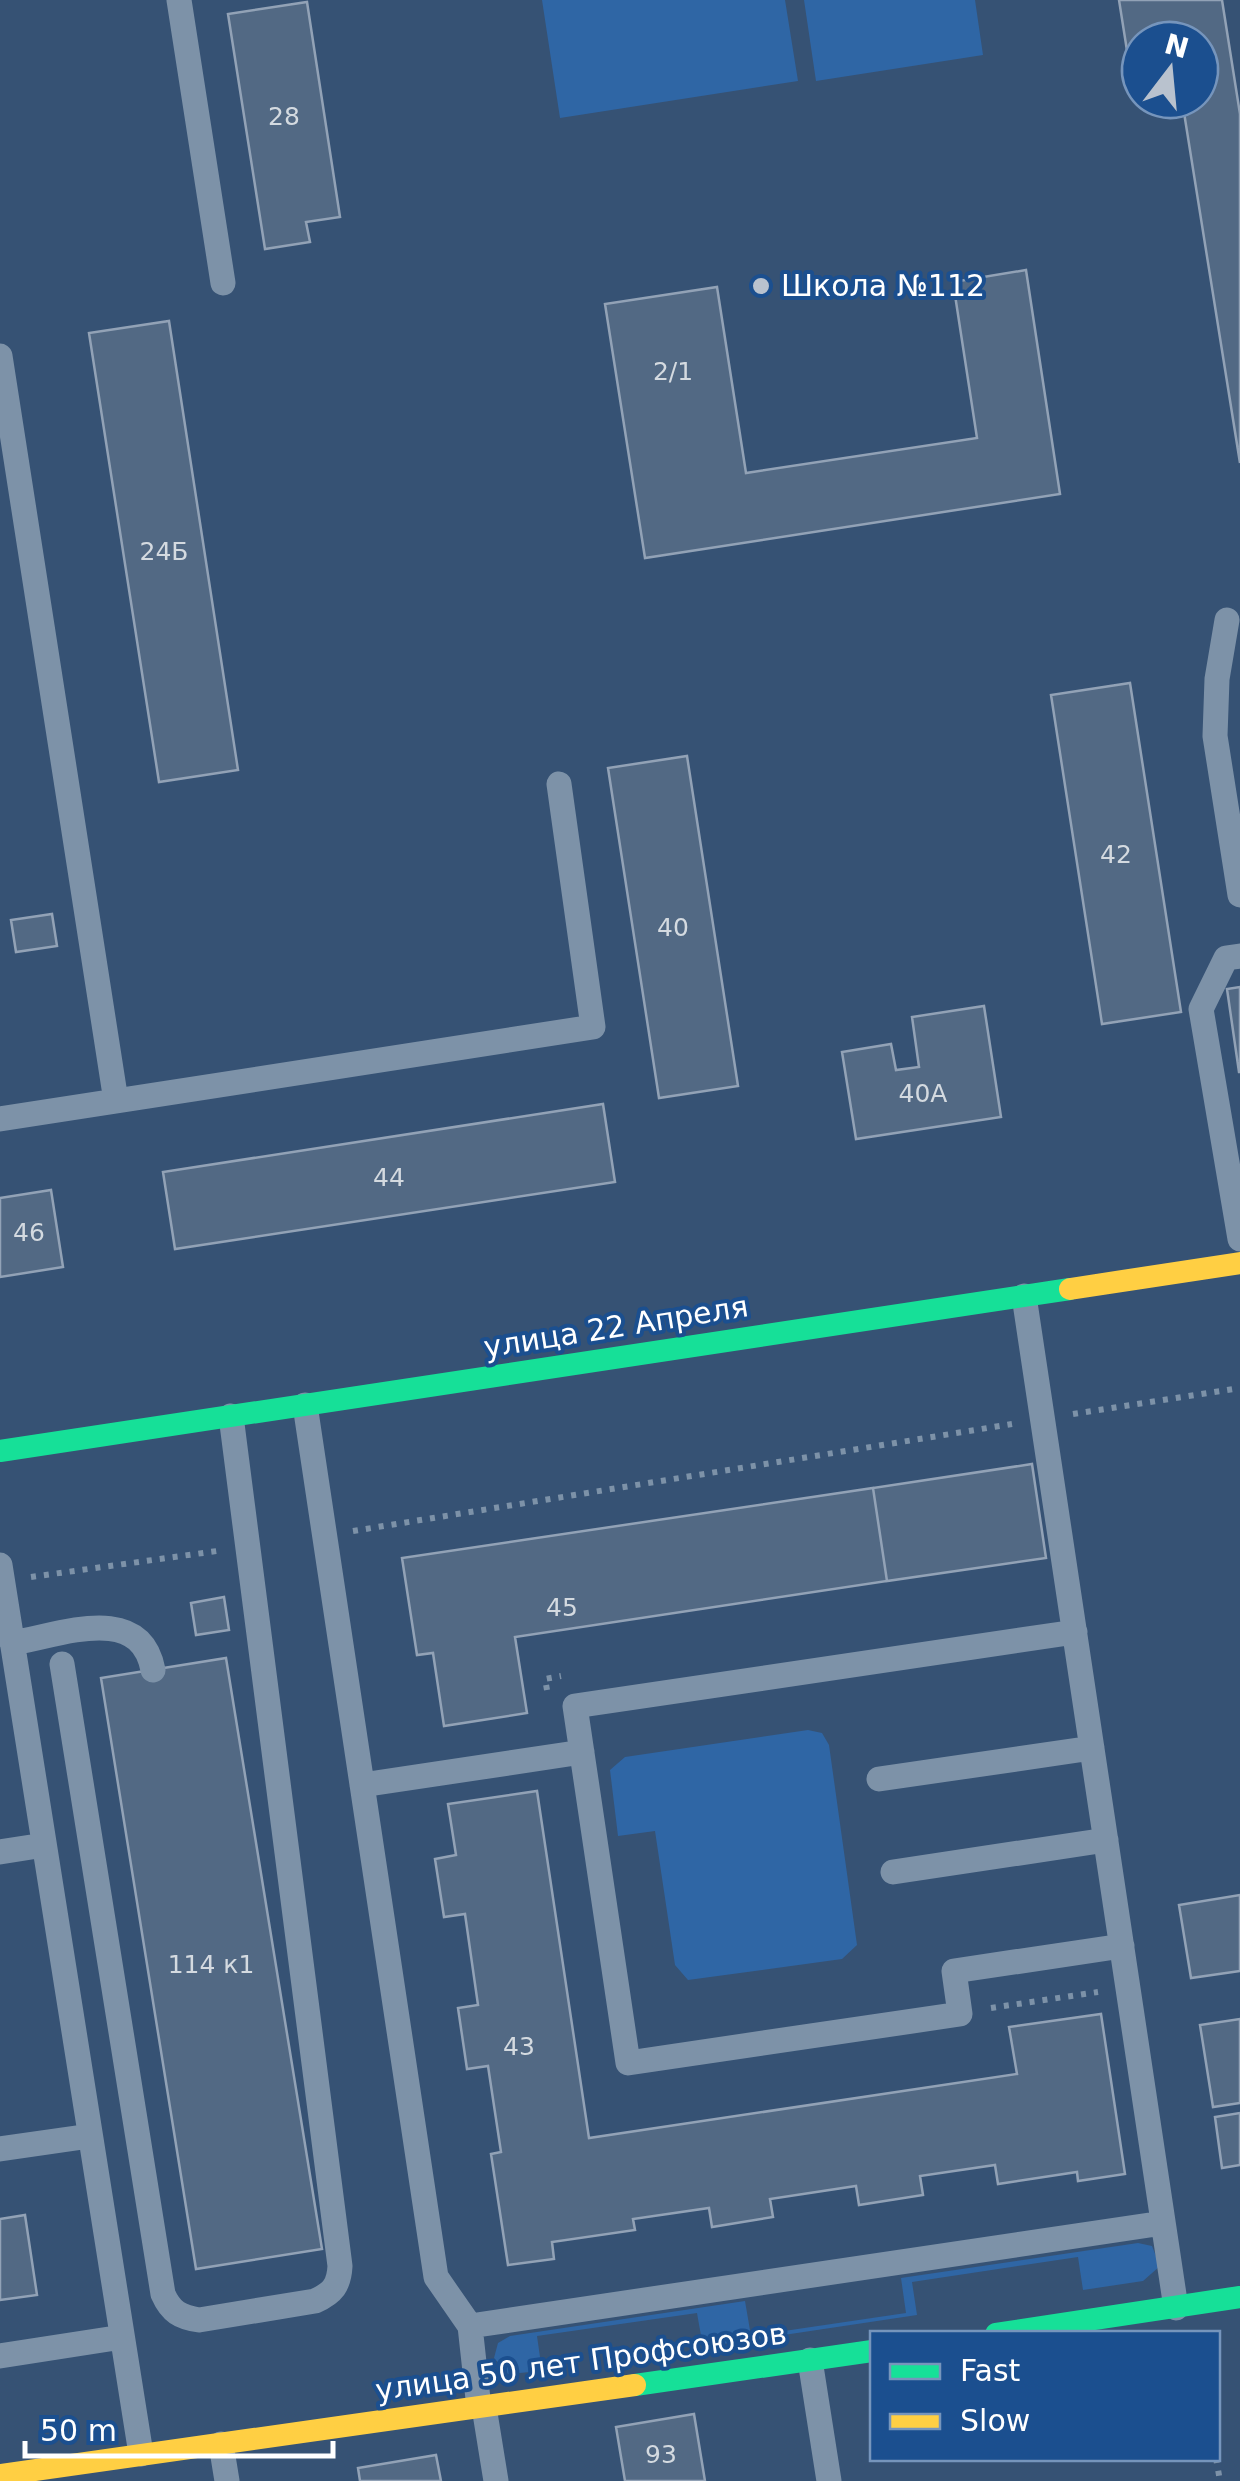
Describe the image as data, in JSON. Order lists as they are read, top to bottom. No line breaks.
{"streets":{"main road":["улица 22 Апреля","улица 50 лет Профсоюзов"]},"places":["Школа №112"],"house_numbers":["28","2/1","24Б","42","40","40А","44","46","45","114 к1","43","93"],"legend":["Fast","Slow"],"scale_bar":"50 m","north":"top"}
